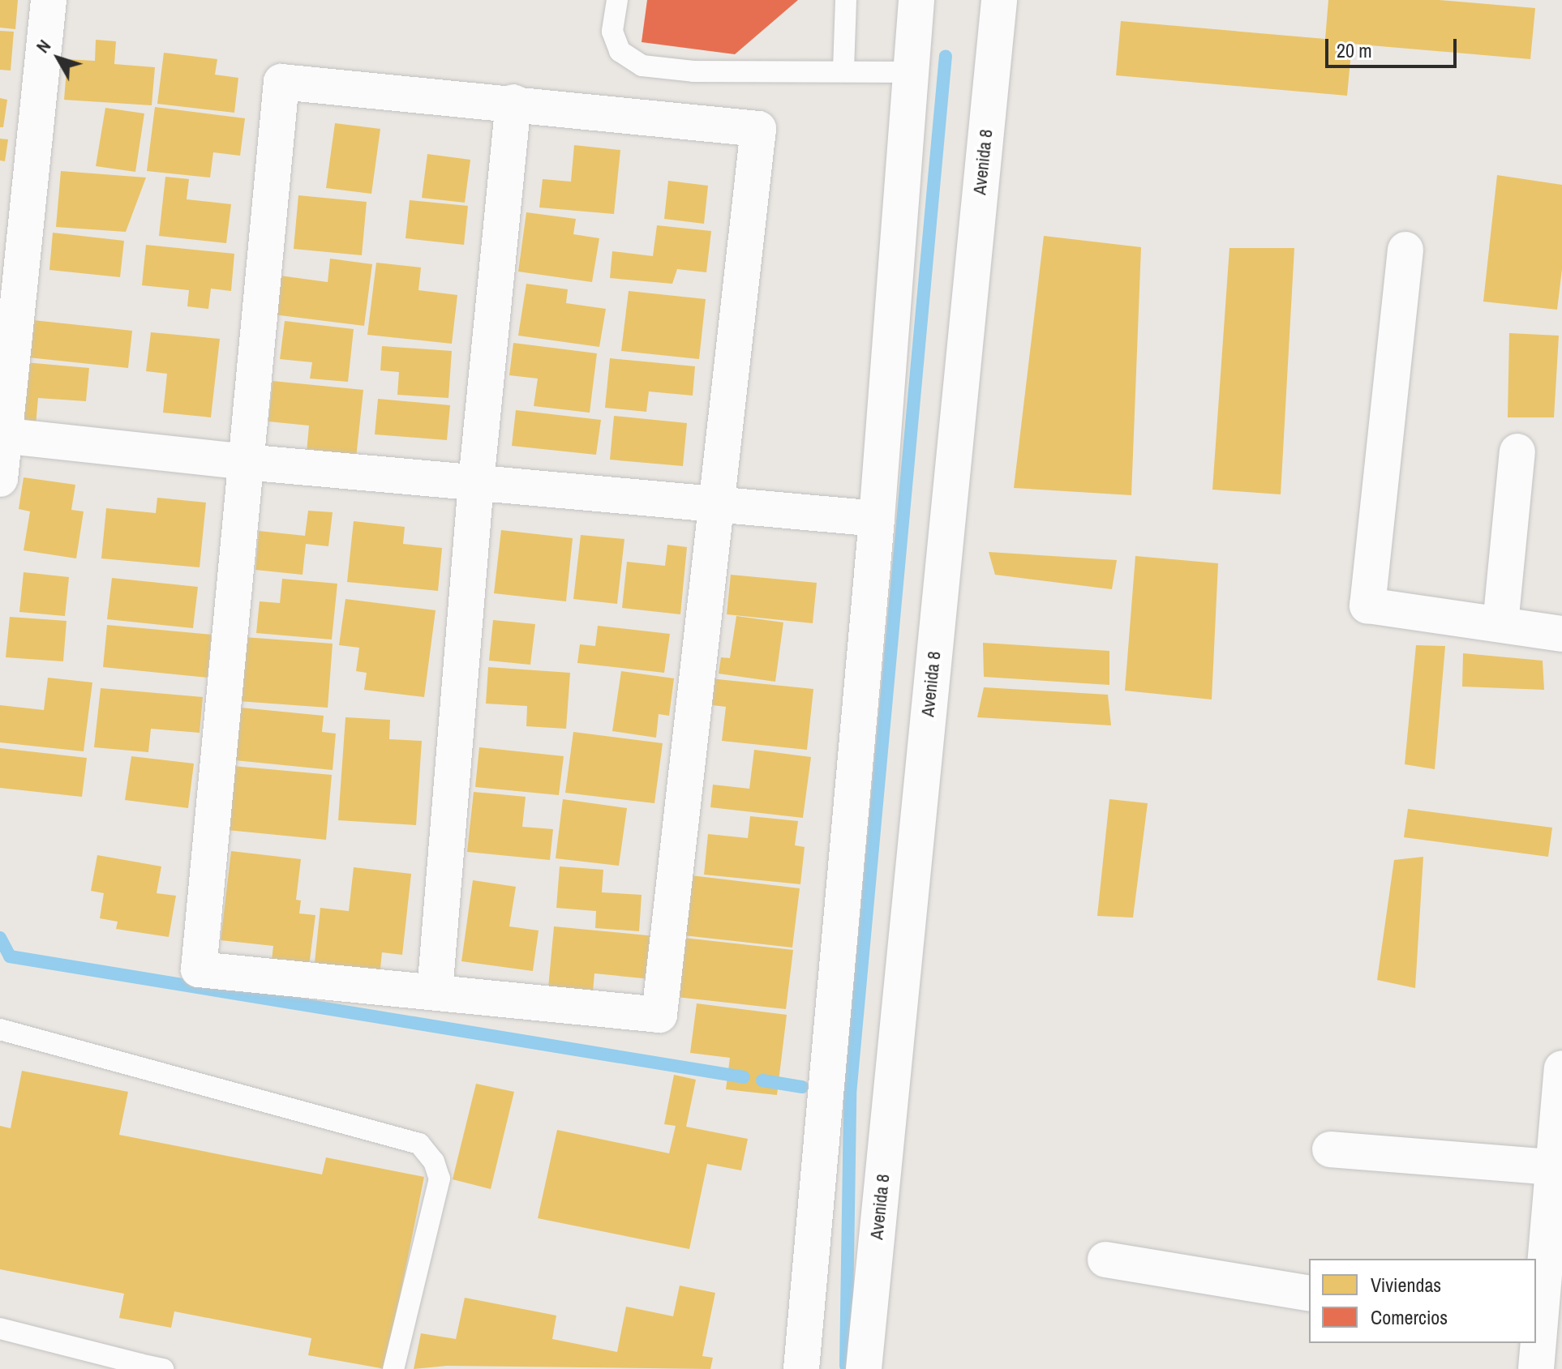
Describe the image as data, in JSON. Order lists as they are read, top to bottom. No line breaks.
{"streets":{"street":["Avenida 8"]},"legend":["Viviendas","Comercios"],"scale_bar":"20 m","north":"top left"}
